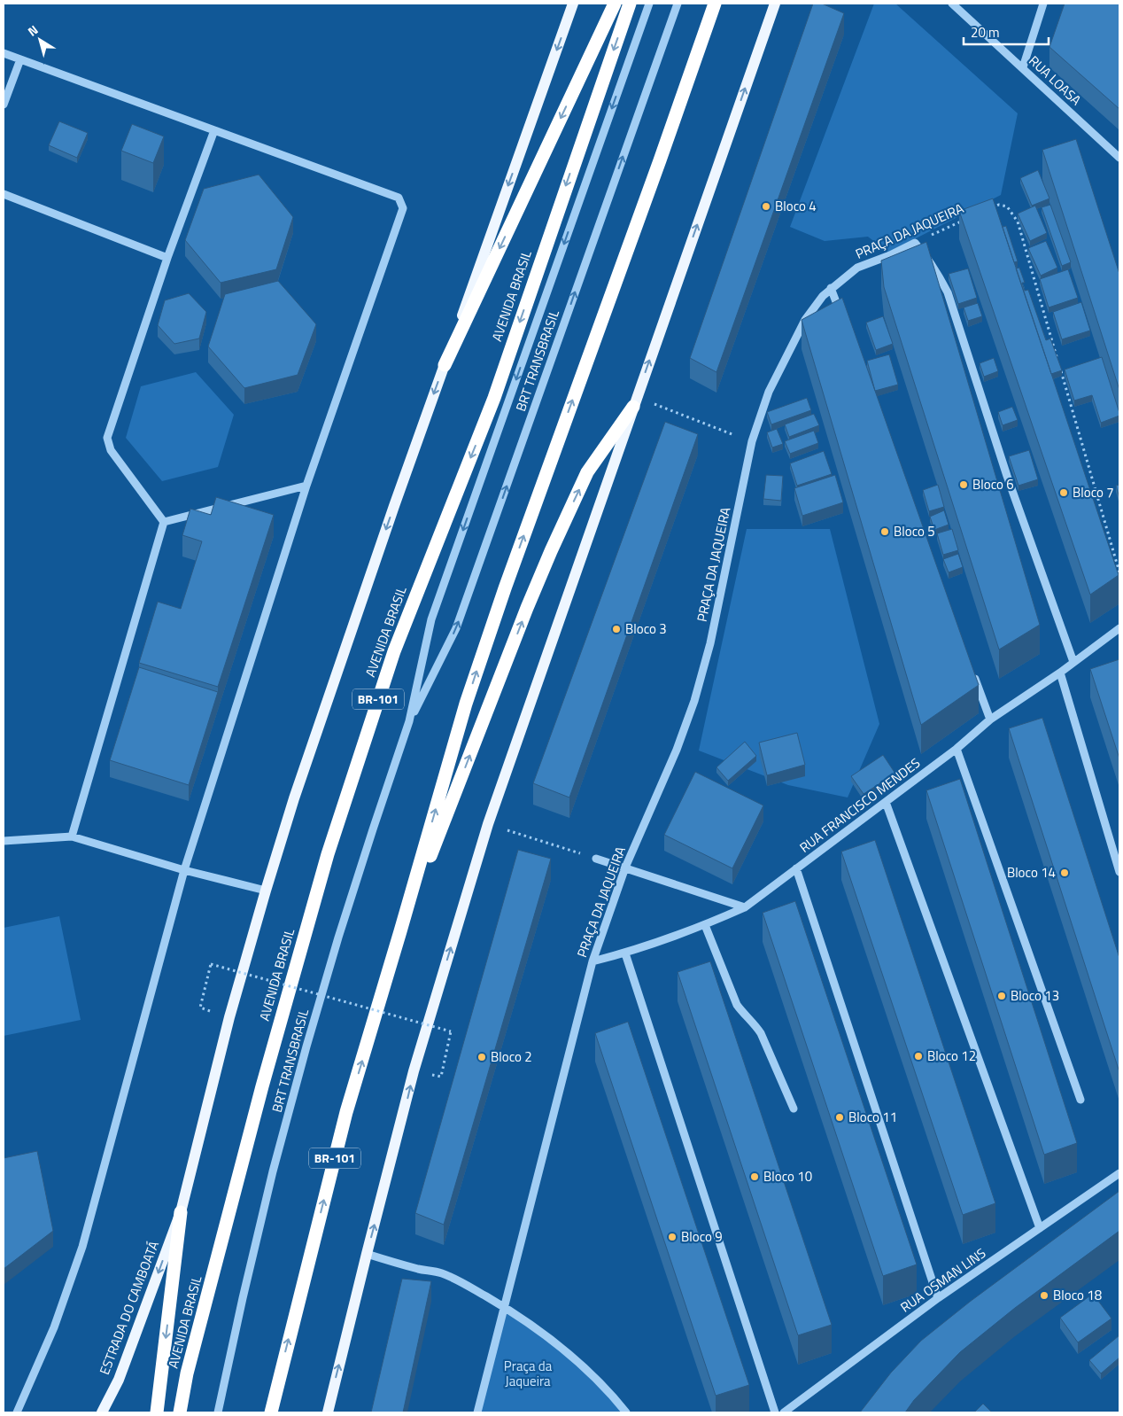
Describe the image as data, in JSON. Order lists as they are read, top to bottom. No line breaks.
{"streets":{"highway":["AVENIDA BRASIL","BR-101"],"main road":["ESTRADA DO CAMBOATÁ"],"street":["RUA LOASA","PRAÇA DA JAQUEIRA","BRT TRANSBRASIL","RUA FRANCISCO MENDES","RUA OSMAN LINS"]},"crossings":[["PRAÇA DA JAQUEIRA","RUA FRANCISCO MENDES"]],"one_way":["ESTRADA DO CAMBOATÁ"],"parks":["Praça da Jaqueira"],"places":["Bloco 4","Bloco 6","Bloco 7","Bloco 5","Bloco 3","Bloco 14","Bloco 13","Bloco 12","Bloco 2","Bloco 11","Bloco 10","Bloco 9","Bloco 18"],"scale_bar":"20 m","north":"top left"}
